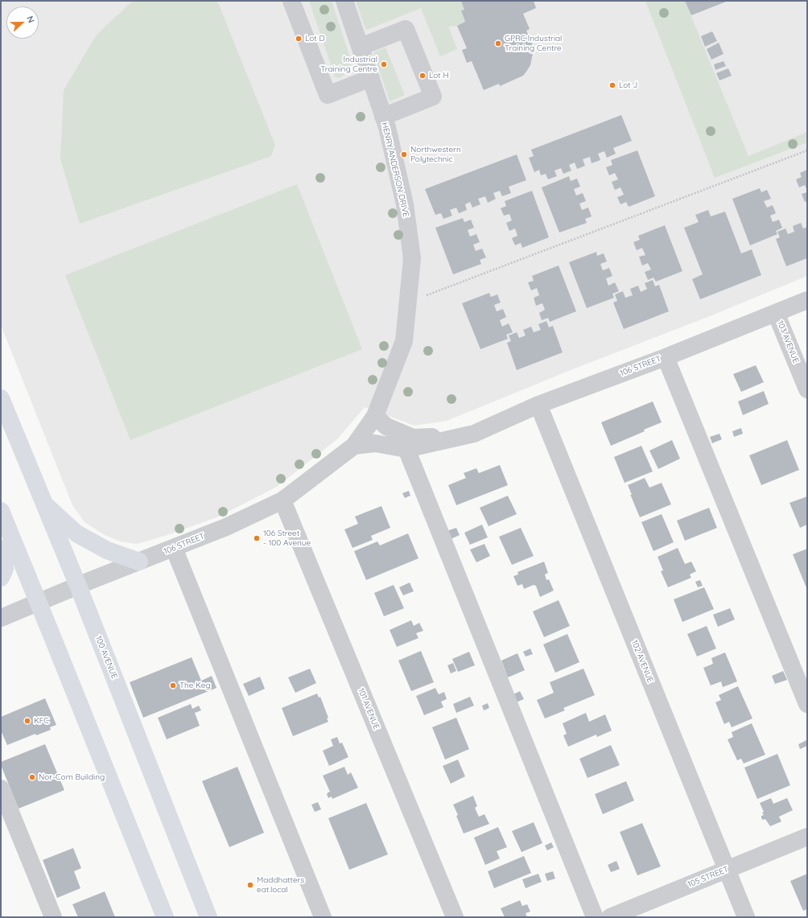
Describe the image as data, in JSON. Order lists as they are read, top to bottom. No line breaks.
{"streets":{"main road":["100 AVENUE"],"street":["HENRY ANDERSON DRIVE","103 AVENUE","106 STREET","102 AVENUE","101 AVENUE","105 STREET"]},"crossings":[["HENRY ANDERSON DRIVE","106 STREET"],["103 AVENUE","106 STREET"],["106 STREET","100 AVENUE"],["106 STREET","102 AVENUE"],["106 STREET","101 AVENUE"],["102 AVENUE","105 STREET"]],"places":["Lot D","GPRC Industrial Training Centre","Industrial Training Centre","Lot H","Lot J","Northwestern Polytechnic","106 Street - 100 Avenue","The Keg","KFC","Nor-Com Building","Maddhatters eat.local"],"north":"right"}
